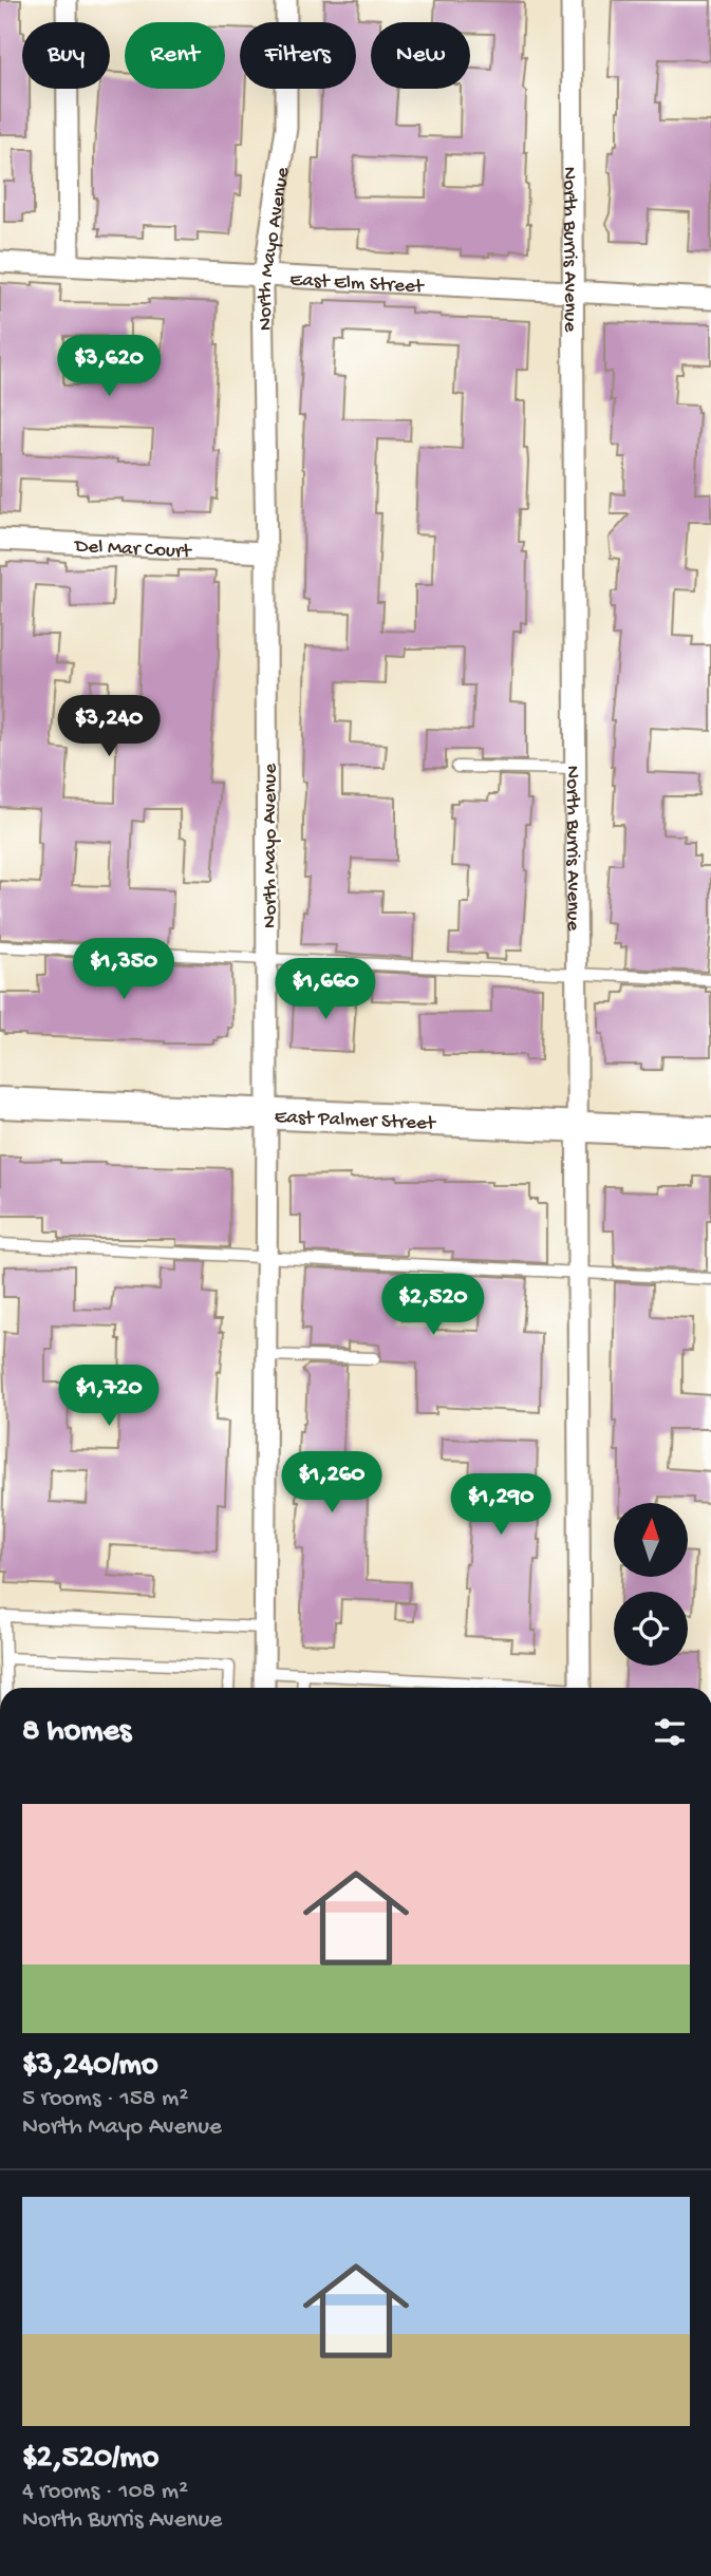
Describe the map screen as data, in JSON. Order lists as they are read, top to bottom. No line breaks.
{"streets":{"main road":["East Palmer Street"],"street":["North Mayo Avenue","North Burris Avenue","East Elm Street","Del Mar Court"]},"crossings":[["North Mayo Avenue","East Elm Street"],["North Mayo Avenue","Del Mar Court"],["North Mayo Avenue","East Palmer Street"],["North Burris Avenue","East Elm Street"],["North Burris Avenue","East Palmer Street"]],"north":"top","page":{"chip":["Buy","Rent","Filters","New"],"price":["$3,620","$3,240","$1,350","$1,660","$2,520","$1,720","$1,260","$1,290"],"heading":"8 homes","list":[{"name":"$3,240/mo","note":"5 rooms · 158 m² · North Mayo Avenue"},{"name":"$2,520/mo","note":"4 rooms · 108 m² · North Burris Avenue"}]}}
